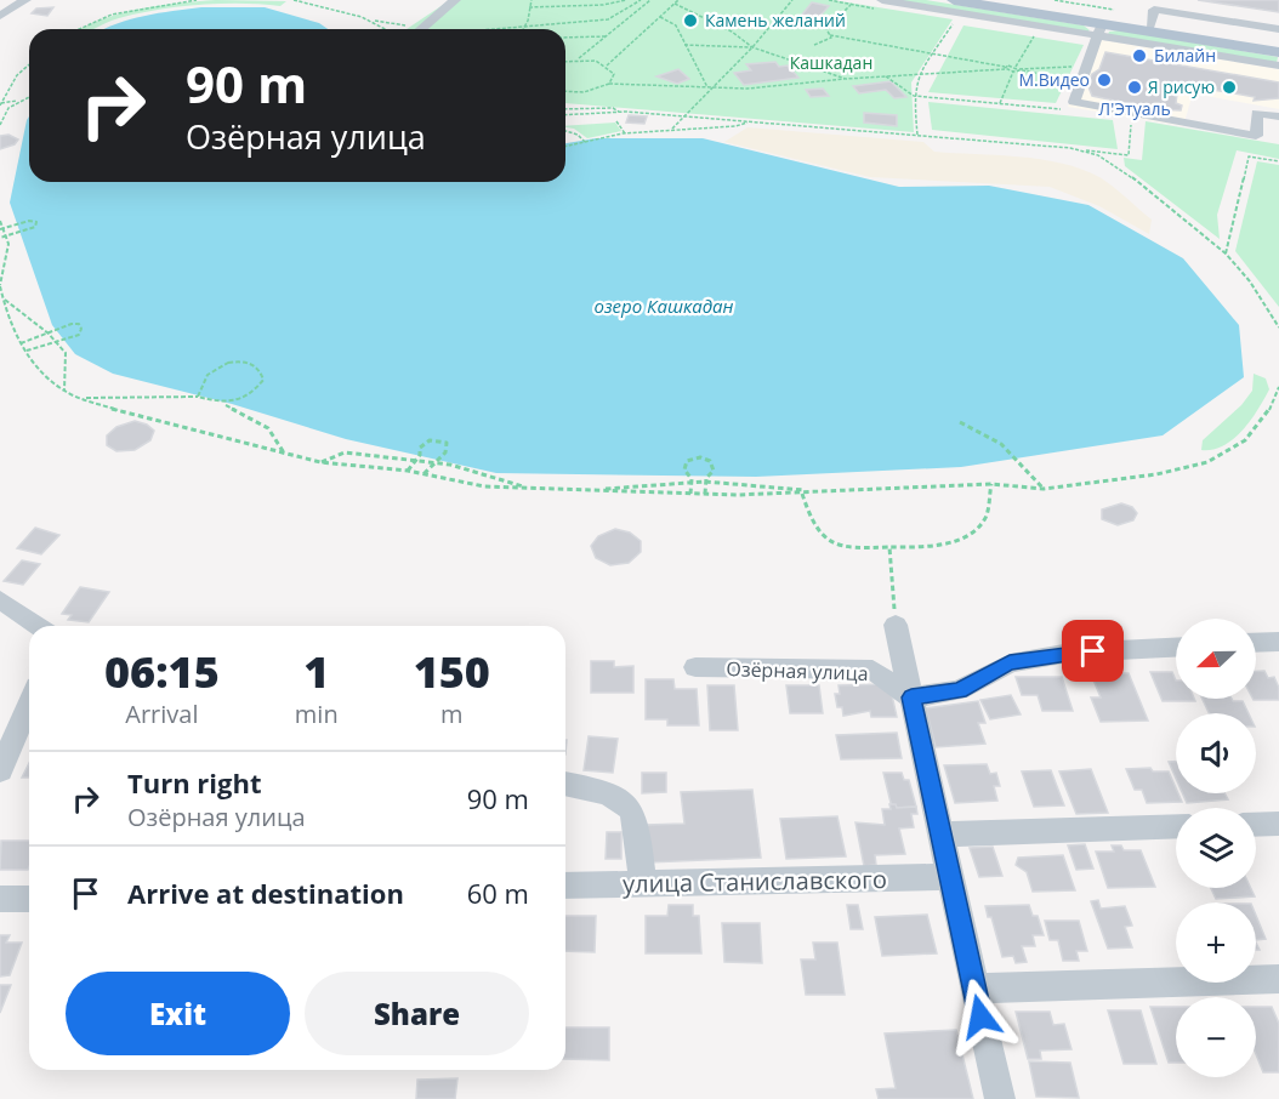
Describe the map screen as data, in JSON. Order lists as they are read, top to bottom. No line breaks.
{"streets":{"street":["Озёрная улица","улица Станиславского"]},"water":["озеро Кашкадан"],"parks":["Кашкадан"],"places":["Камень желаний","Билайн","М.Видео","Л'Этуаль","Я рисую"],"north":"left","page":{"turn":["90 m","Озёрная улица"],"map_buttons":["+","−"],"eta":["06:15","Arrival","1","min","150","m"],"list":[{"name":"Turn right","note":"Озёрная улица","value":"90 m"},{"name":"Arrive at destination","value":"60 m"}],"buttons":["Exit","Share"]}}
